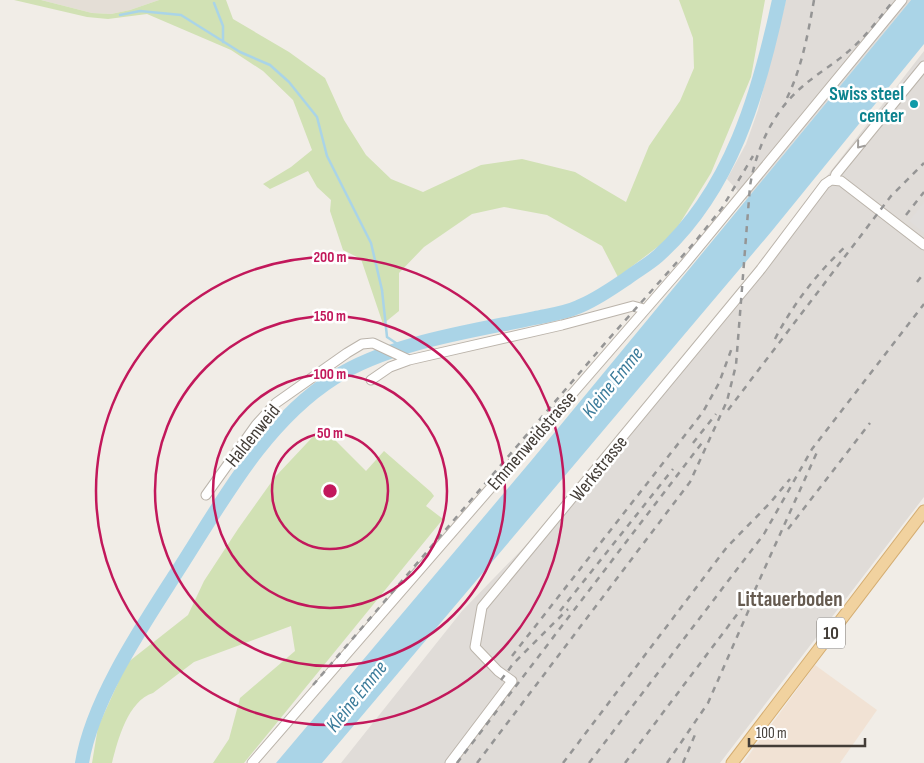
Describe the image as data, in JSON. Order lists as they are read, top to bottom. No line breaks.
{"streets":{"main road":["10"],"street":["Haldenweid","Emmenweidstrasse","Werkstrasse"]},"districts":["Littauerboden"],"water":["Kleine Emme"],"places":["Swiss steel center"],"scale_bar":"100 m","rings":["200 m","150 m","100 m","50 m"]}
